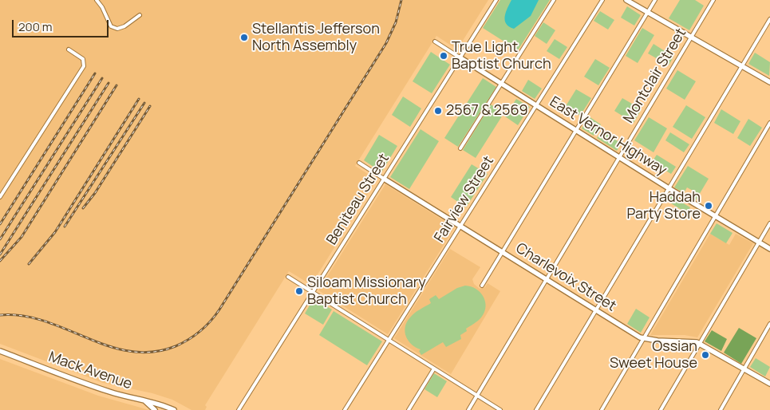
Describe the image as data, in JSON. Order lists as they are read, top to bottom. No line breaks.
{"streets":{"street":["Montclair Street","East Vernor Highway","Beniteau Street","Fairview Street","Charlevoix Street","Mack Avenue"]},"crossings":[["Montclair Street","East Vernor Highway"],["Montclair Street","Charlevoix Street"],["East Vernor Highway","Beniteau Street"],["East Vernor Highway","Fairview Street"],["Beniteau Street","Charlevoix Street"],["Fairview Street","Charlevoix Street"]],"places":["Stellantis Jefferson North Assembly","True Light Baptist Church","2567 & 2569","Haddah Party Store","Siloam Missionary Baptist Church","Ossian Sweet House"],"scale_bar":"200 m"}
